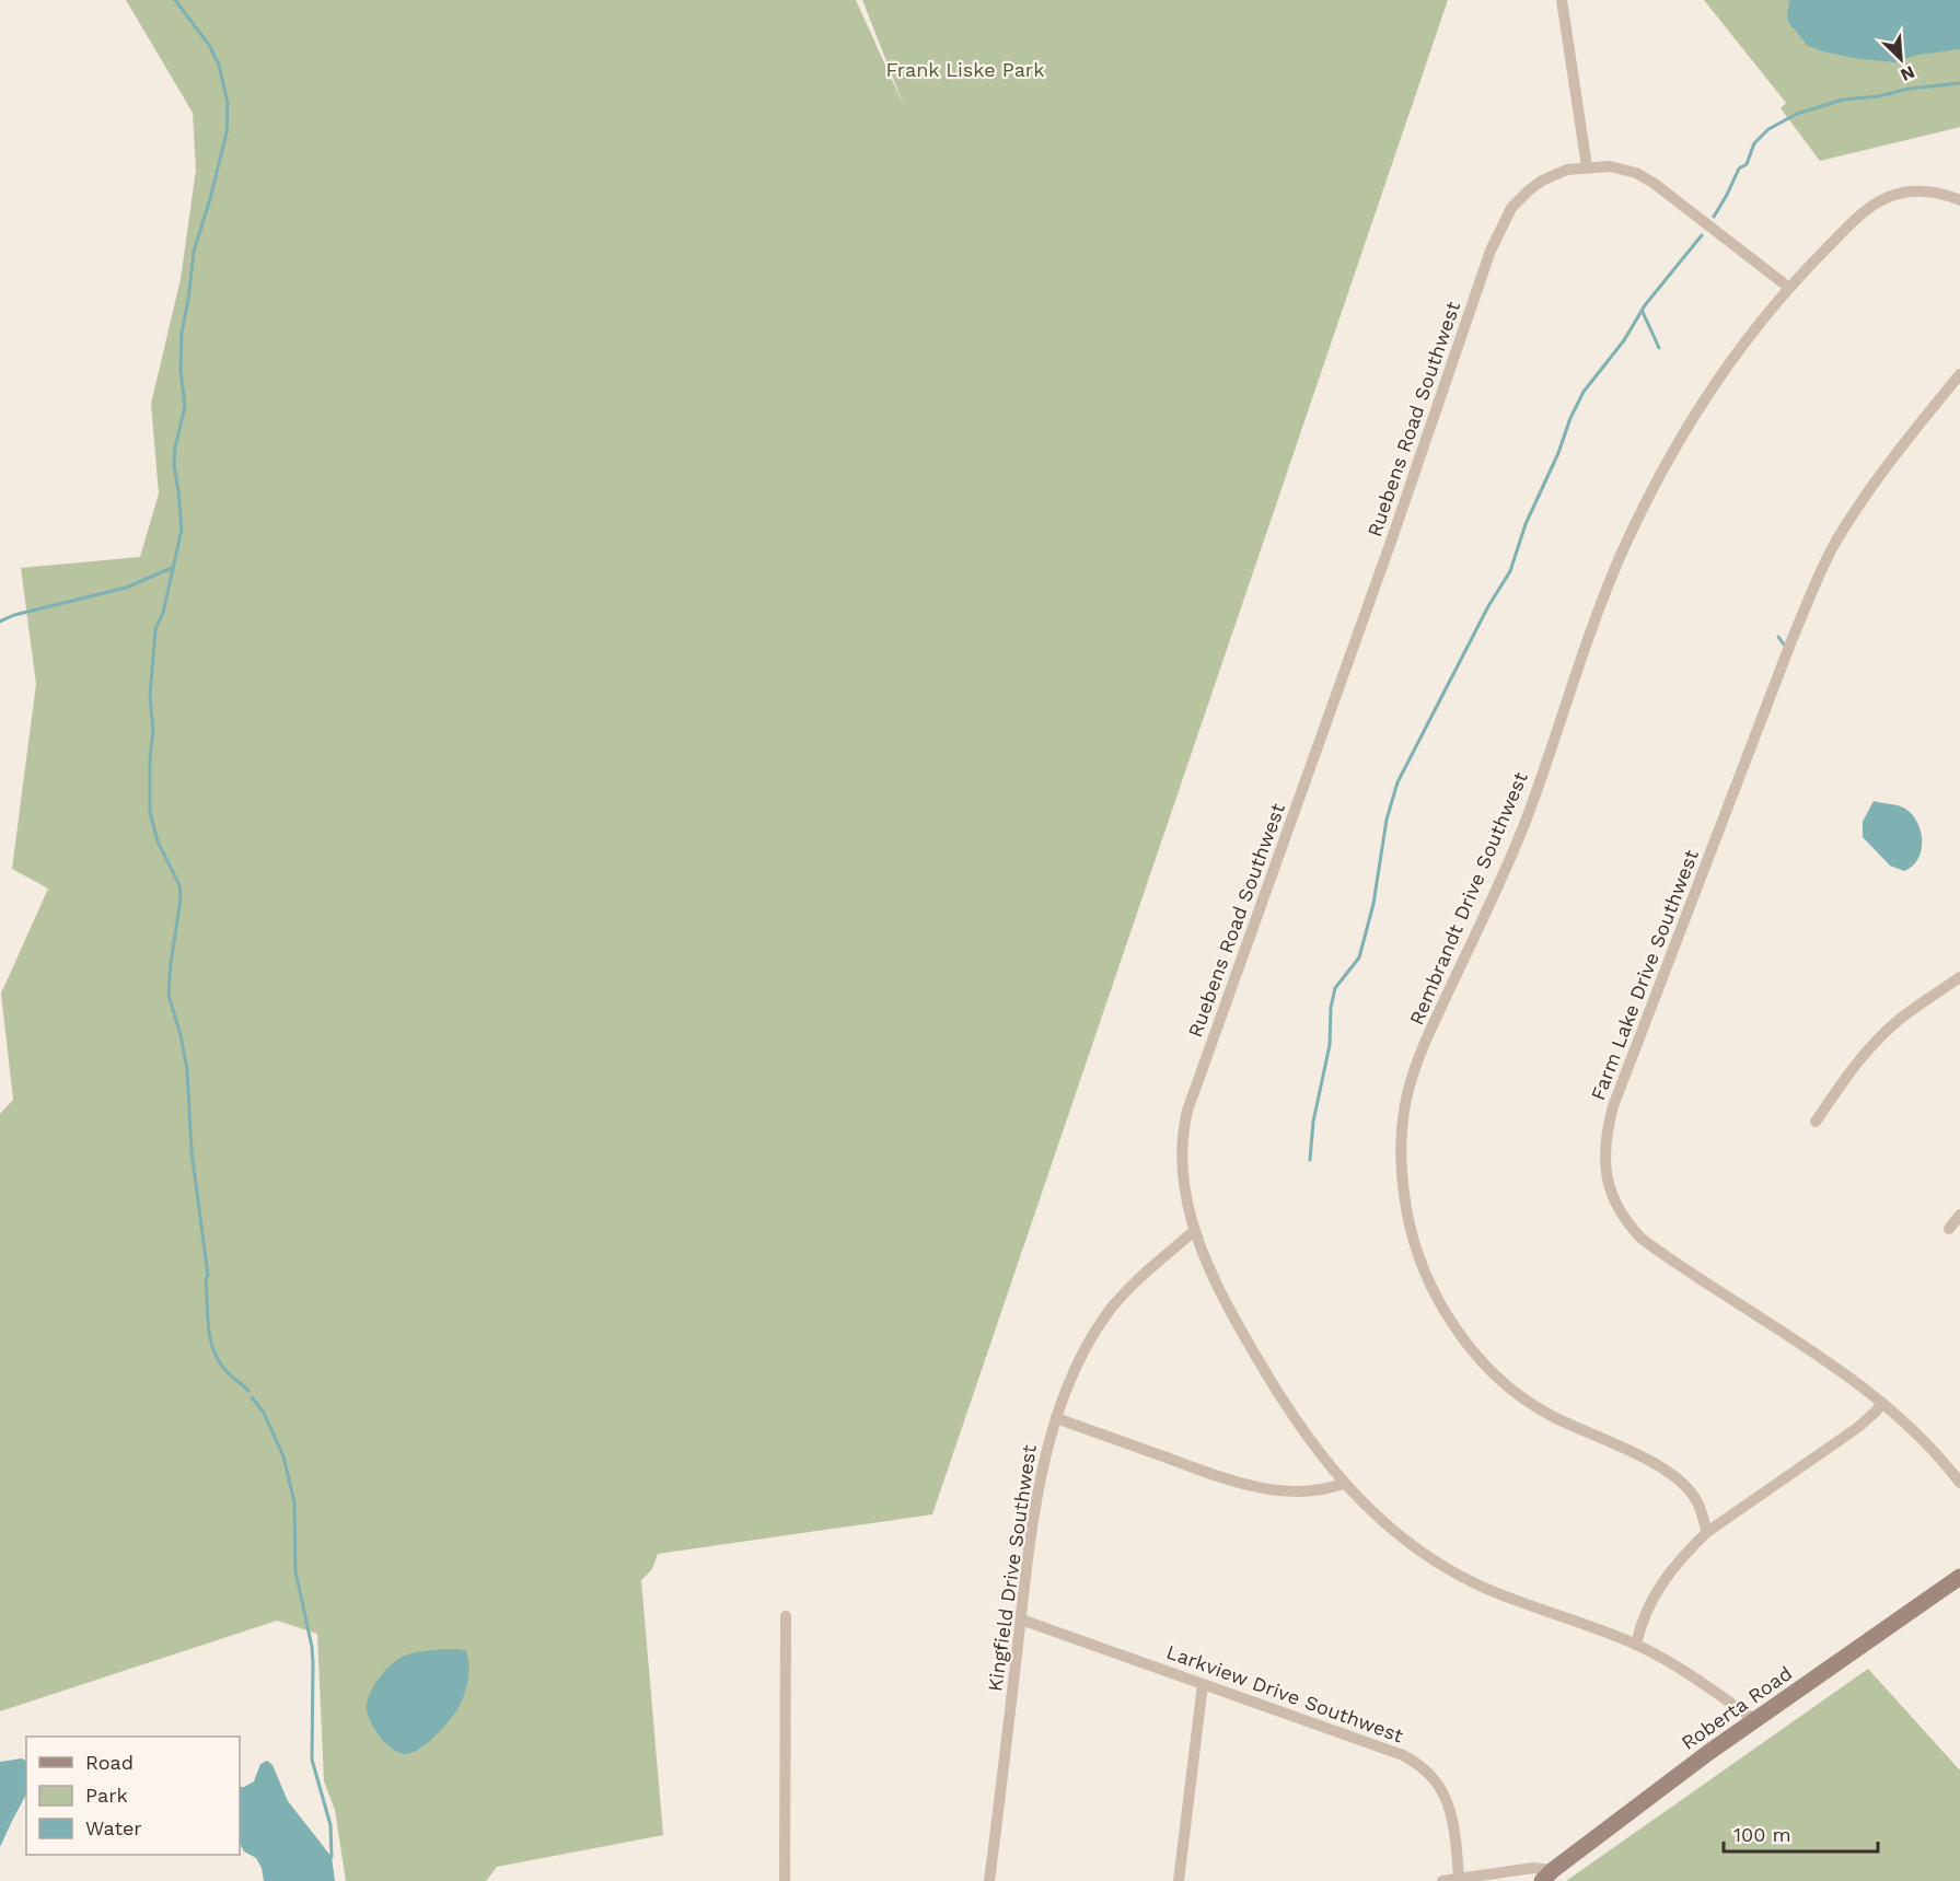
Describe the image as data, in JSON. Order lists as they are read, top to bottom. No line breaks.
{"streets":{"street":["Ruebens Road Southwest","Rembrandt Drive Southwest","Farm Lake Drive Southwest","Kingfield Drive Southwest","Larkview Drive Southwest","Roberta Road"]},"crossings":[["Ruebens Road Southwest","Rembrandt Drive Southwest"],["Ruebens Road Southwest","Kingfield Drive Southwest"],["Ruebens Road Southwest","Roberta Road"],["Kingfield Drive Southwest","Larkview Drive Southwest"]],"parks":["Frank Liske Park"],"legend":["Road","Park","Water"],"scale_bar":"100 m","north":"bottom right"}
